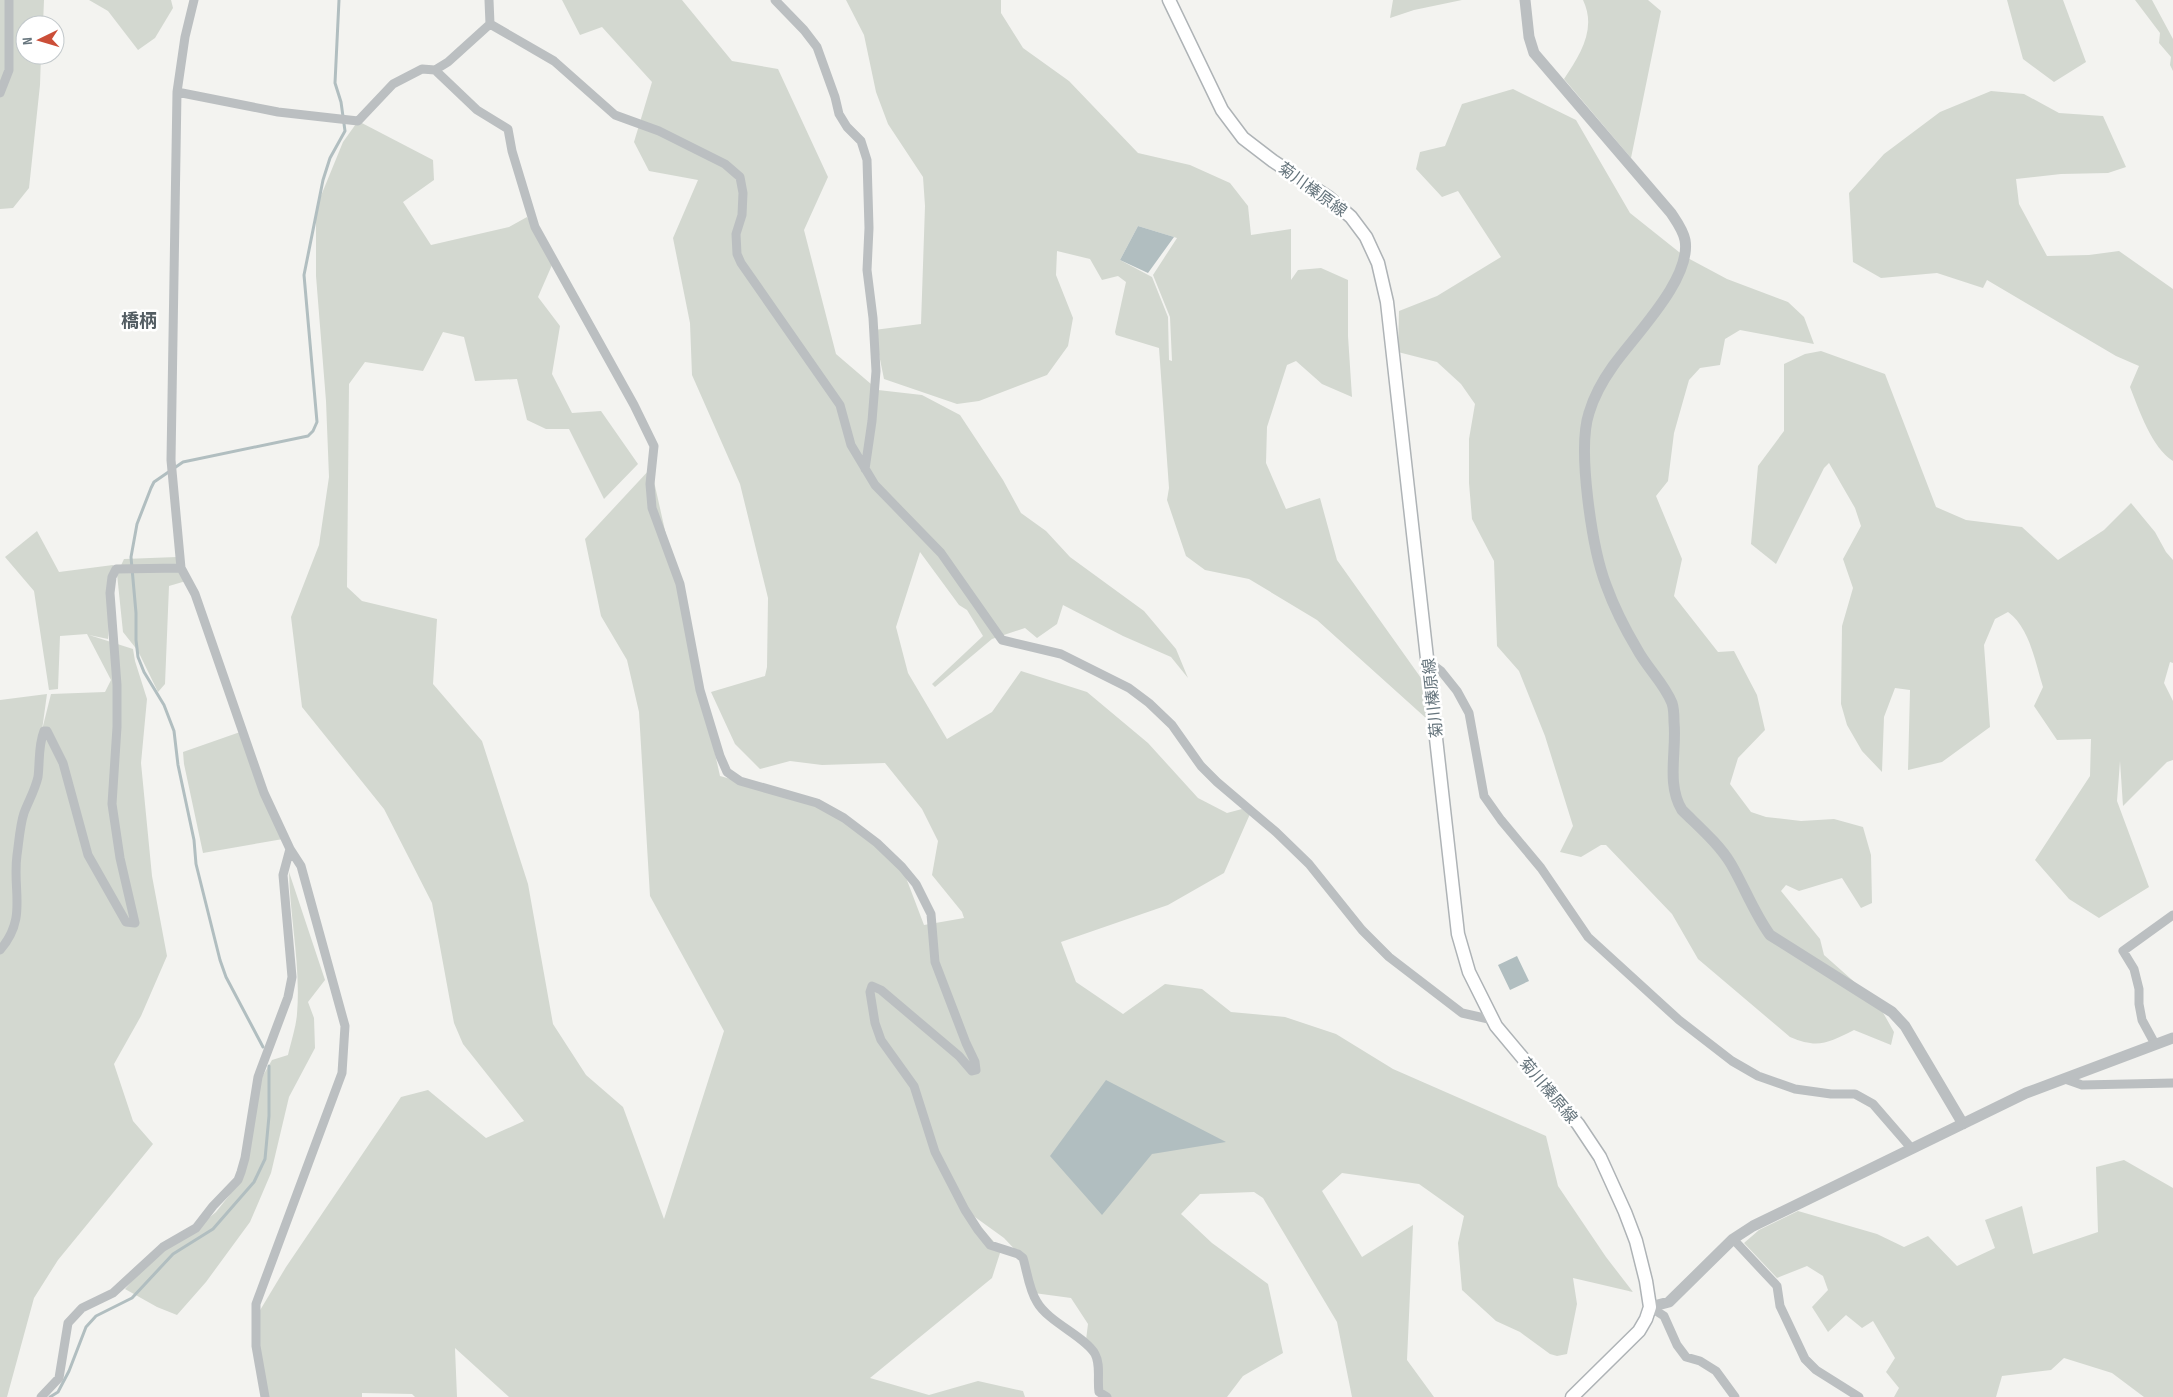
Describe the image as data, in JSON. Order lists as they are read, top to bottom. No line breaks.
{"streets":{"main road":["菊川榛原線"]},"districts":["橋柄"],"north":"left"}
